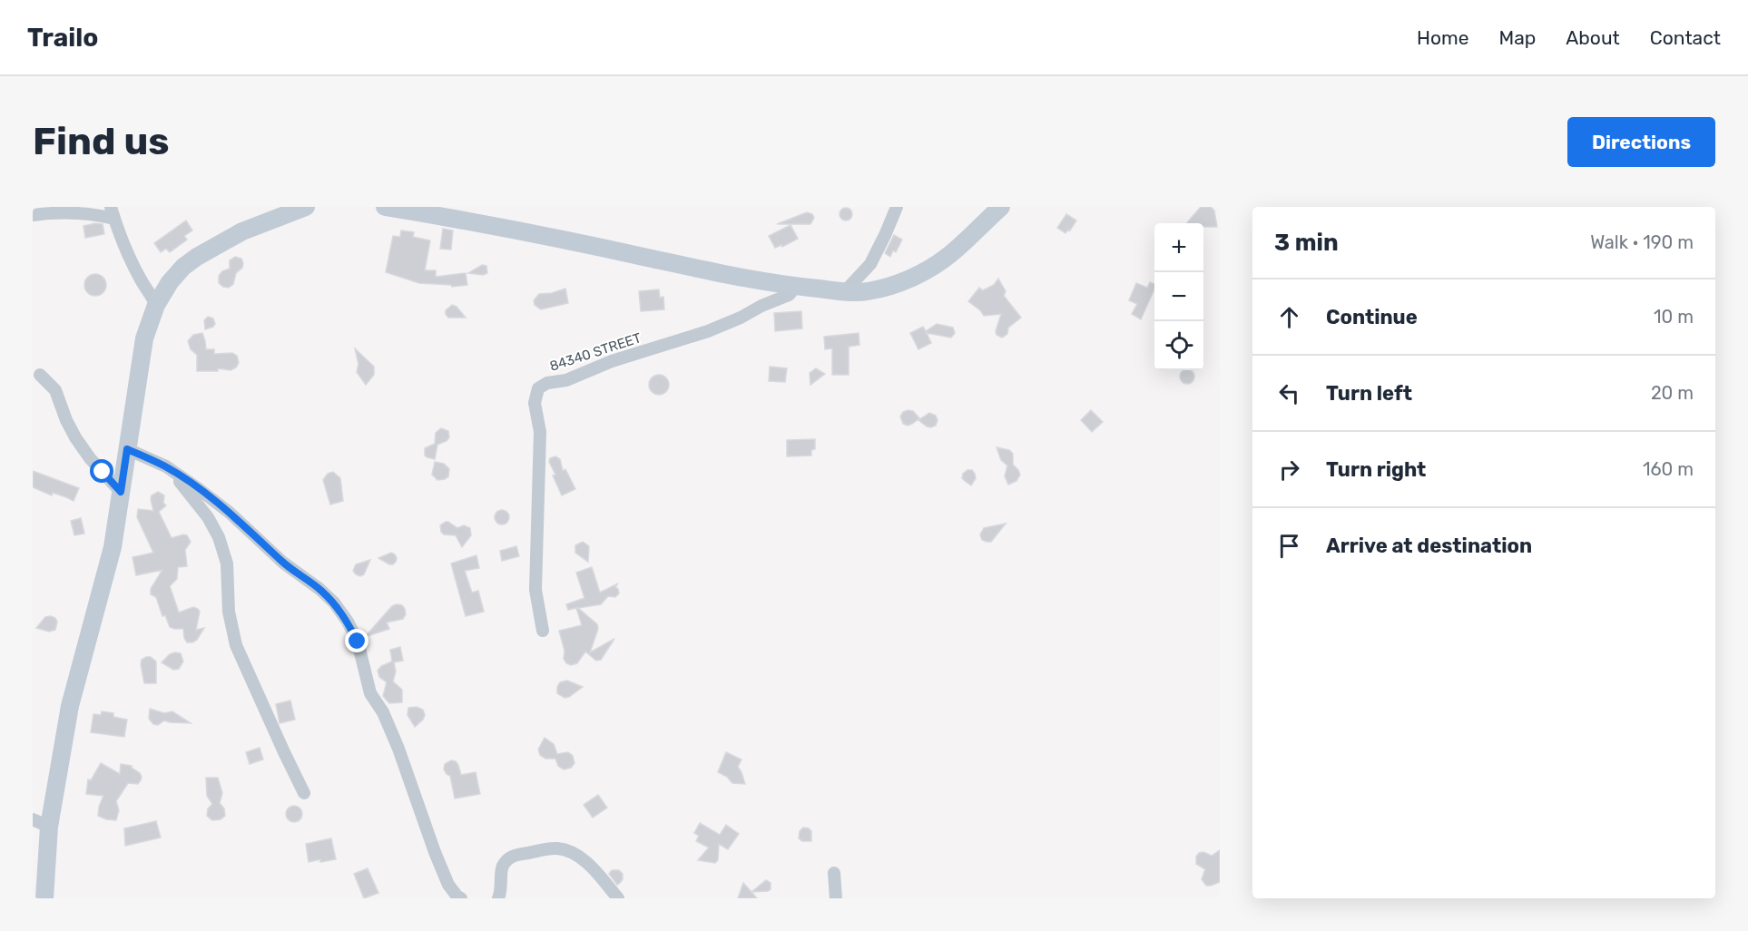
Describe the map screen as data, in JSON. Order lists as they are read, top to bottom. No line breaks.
{"streets":{"street":["84340 STREET"]},"page":{"header":"Trailo","nav":["Home","Map","About","Contact"],"buttons":"Directions","title":"Find us","heading":["3 min","Walk · 190 m"],"map_buttons":["+","−"],"list":[["Continue","10 m"],["Turn left","20 m"],["Turn right","160 m"],"Arrive at destination"]}}
